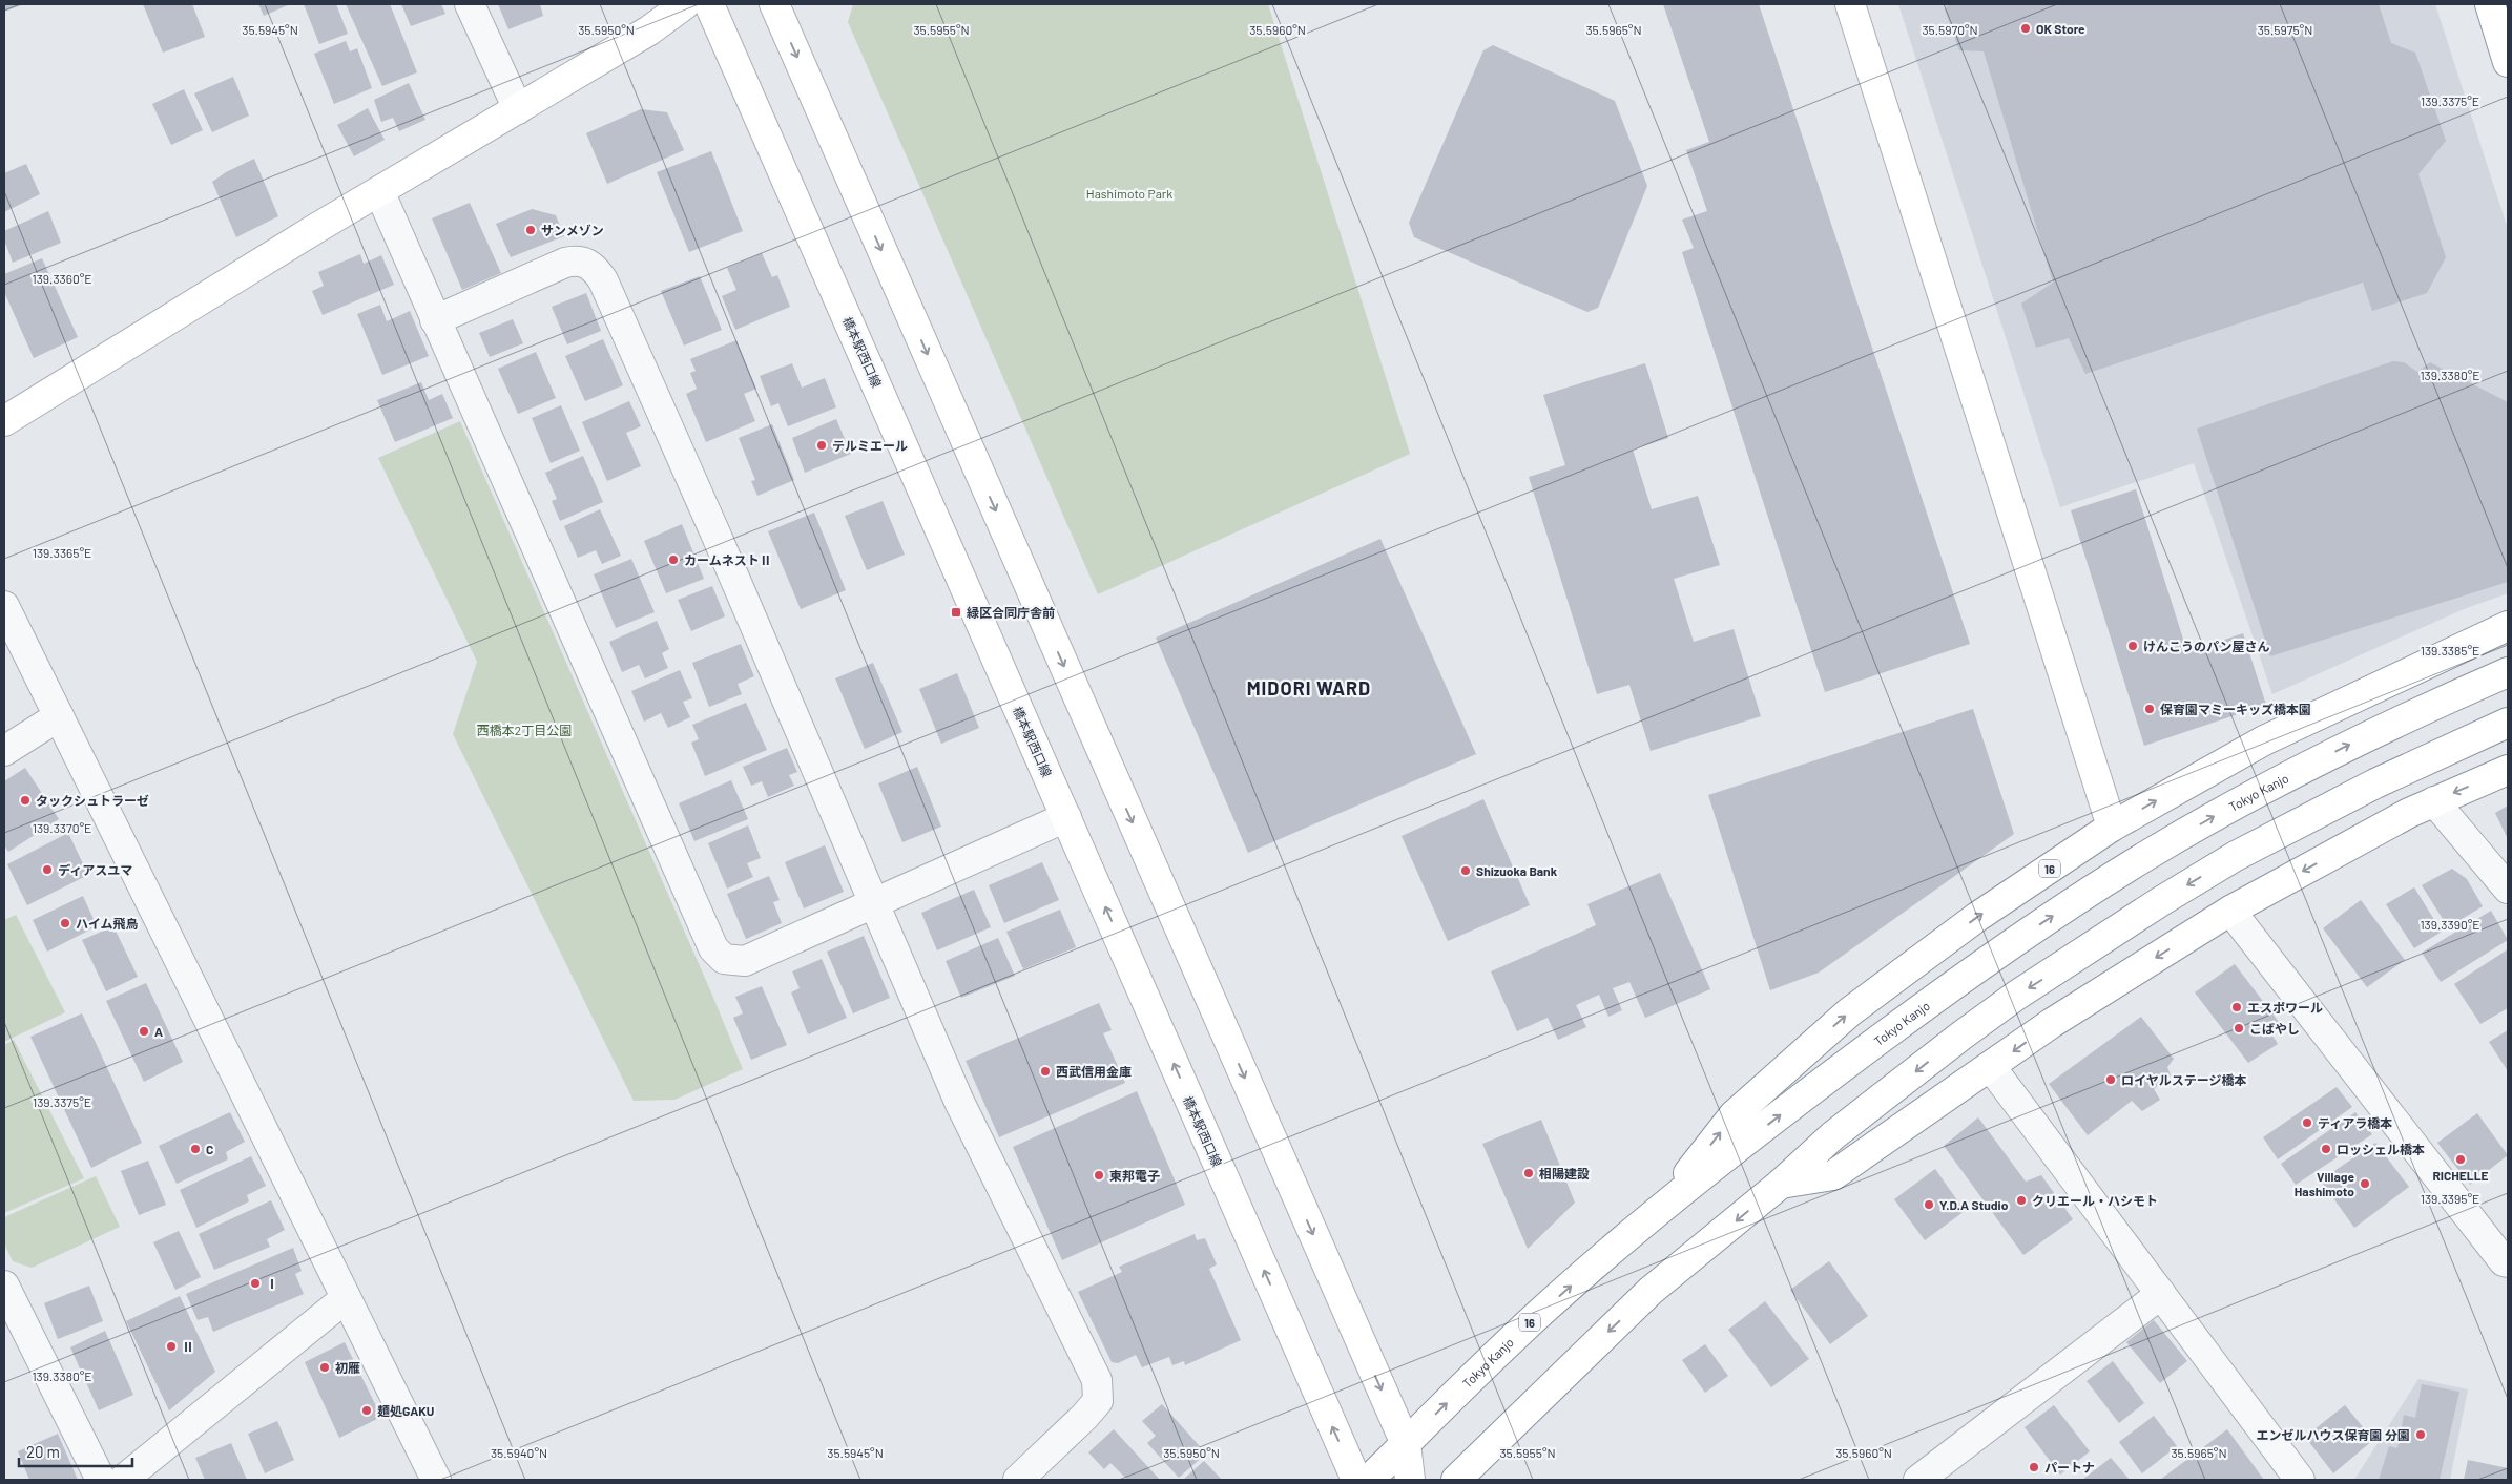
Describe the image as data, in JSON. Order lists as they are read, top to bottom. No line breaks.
{"streets":{"main road":["橋本駅西口線","Tokyo Kanjo","16"]},"crossings":[["Tokyo Kanjo","16"]],"districts":["MIDORI WARD"],"parks":["Hashimoto Park","西橋本2丁目公園"],"places":{"other":["OK Store","サンメゾン","テルミエール","カームネストⅡ","けんこうのパン屋さん","保育園マミーキッズ橋本園","タックシュトラーゼ","ディアスユマ","Shizuoka Bank","ハイム飛鳥","エスポワール","こばやし","A","西武信用金庫","ロイヤルステージ橋本","ティアラ橋本","C","ロッシェル橋本","RICHELLE","相陽建設","東邦電子","Village Hashimoto","クリエール・ハシモト","Y.D.A Studio","Ⅰ","Ⅱ","初雁","麺処GAKU","エンゼルハウス保育園 分園","パートナ"],"transit":["緑区合同庁舎前"]},"scale_bar":"20 m","coordinates":["35.5945°N","35.5955°N","35.5950°N","35.5960°N","35.5965°N","35.5970°N","35.5975°N","139.3375°E","139.3360°E","139.3380°E","139.3365°E","139.3385°E","139.3370°E","139.3390°E","139.3395°E","35.5940°N"]}
